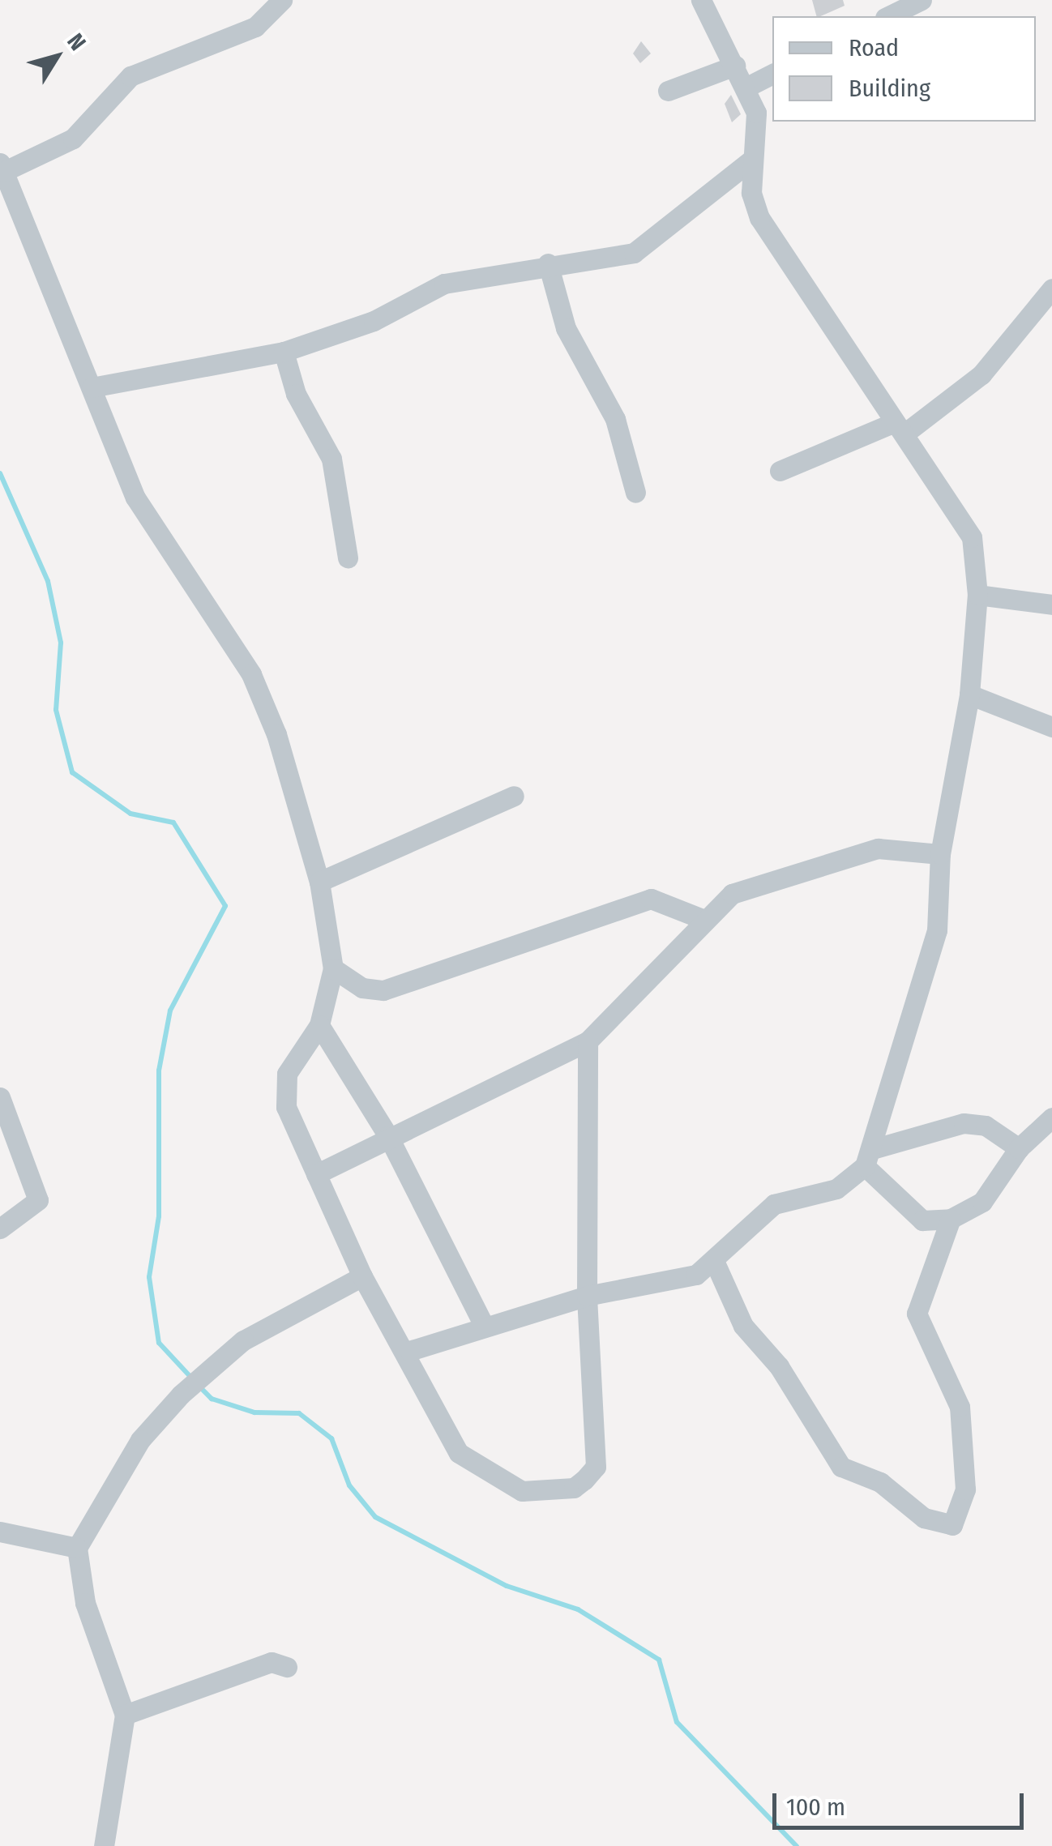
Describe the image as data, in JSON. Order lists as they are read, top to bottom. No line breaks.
{"legend":["Road","Building"],"scale_bar":"100 m","north":"top right"}
